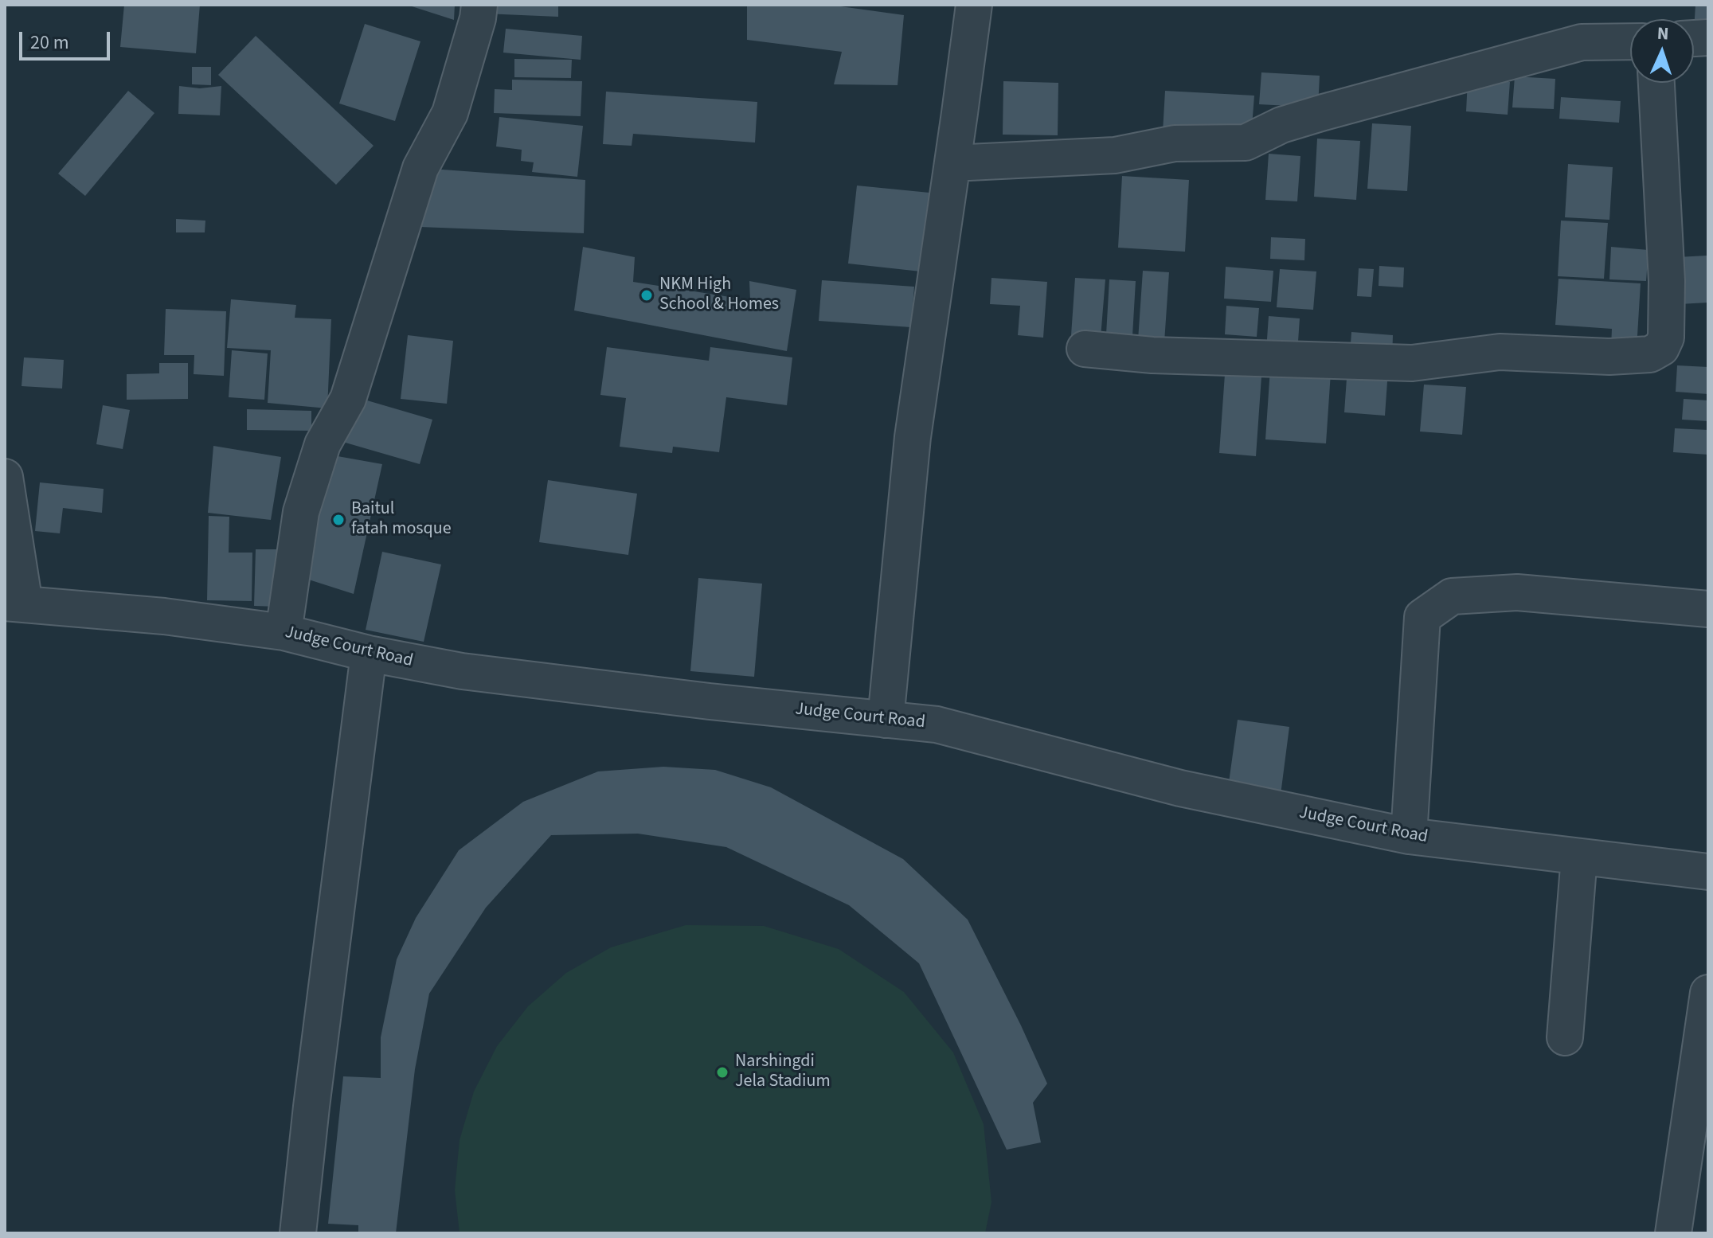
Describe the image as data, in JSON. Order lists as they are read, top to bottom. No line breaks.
{"streets":{"street":["Judge Court Road"]},"places":["NKM High School & Homes","Baitul fatah mosque","Narshingdi Jela Stadium"],"scale_bar":"20 m","north":"top"}
